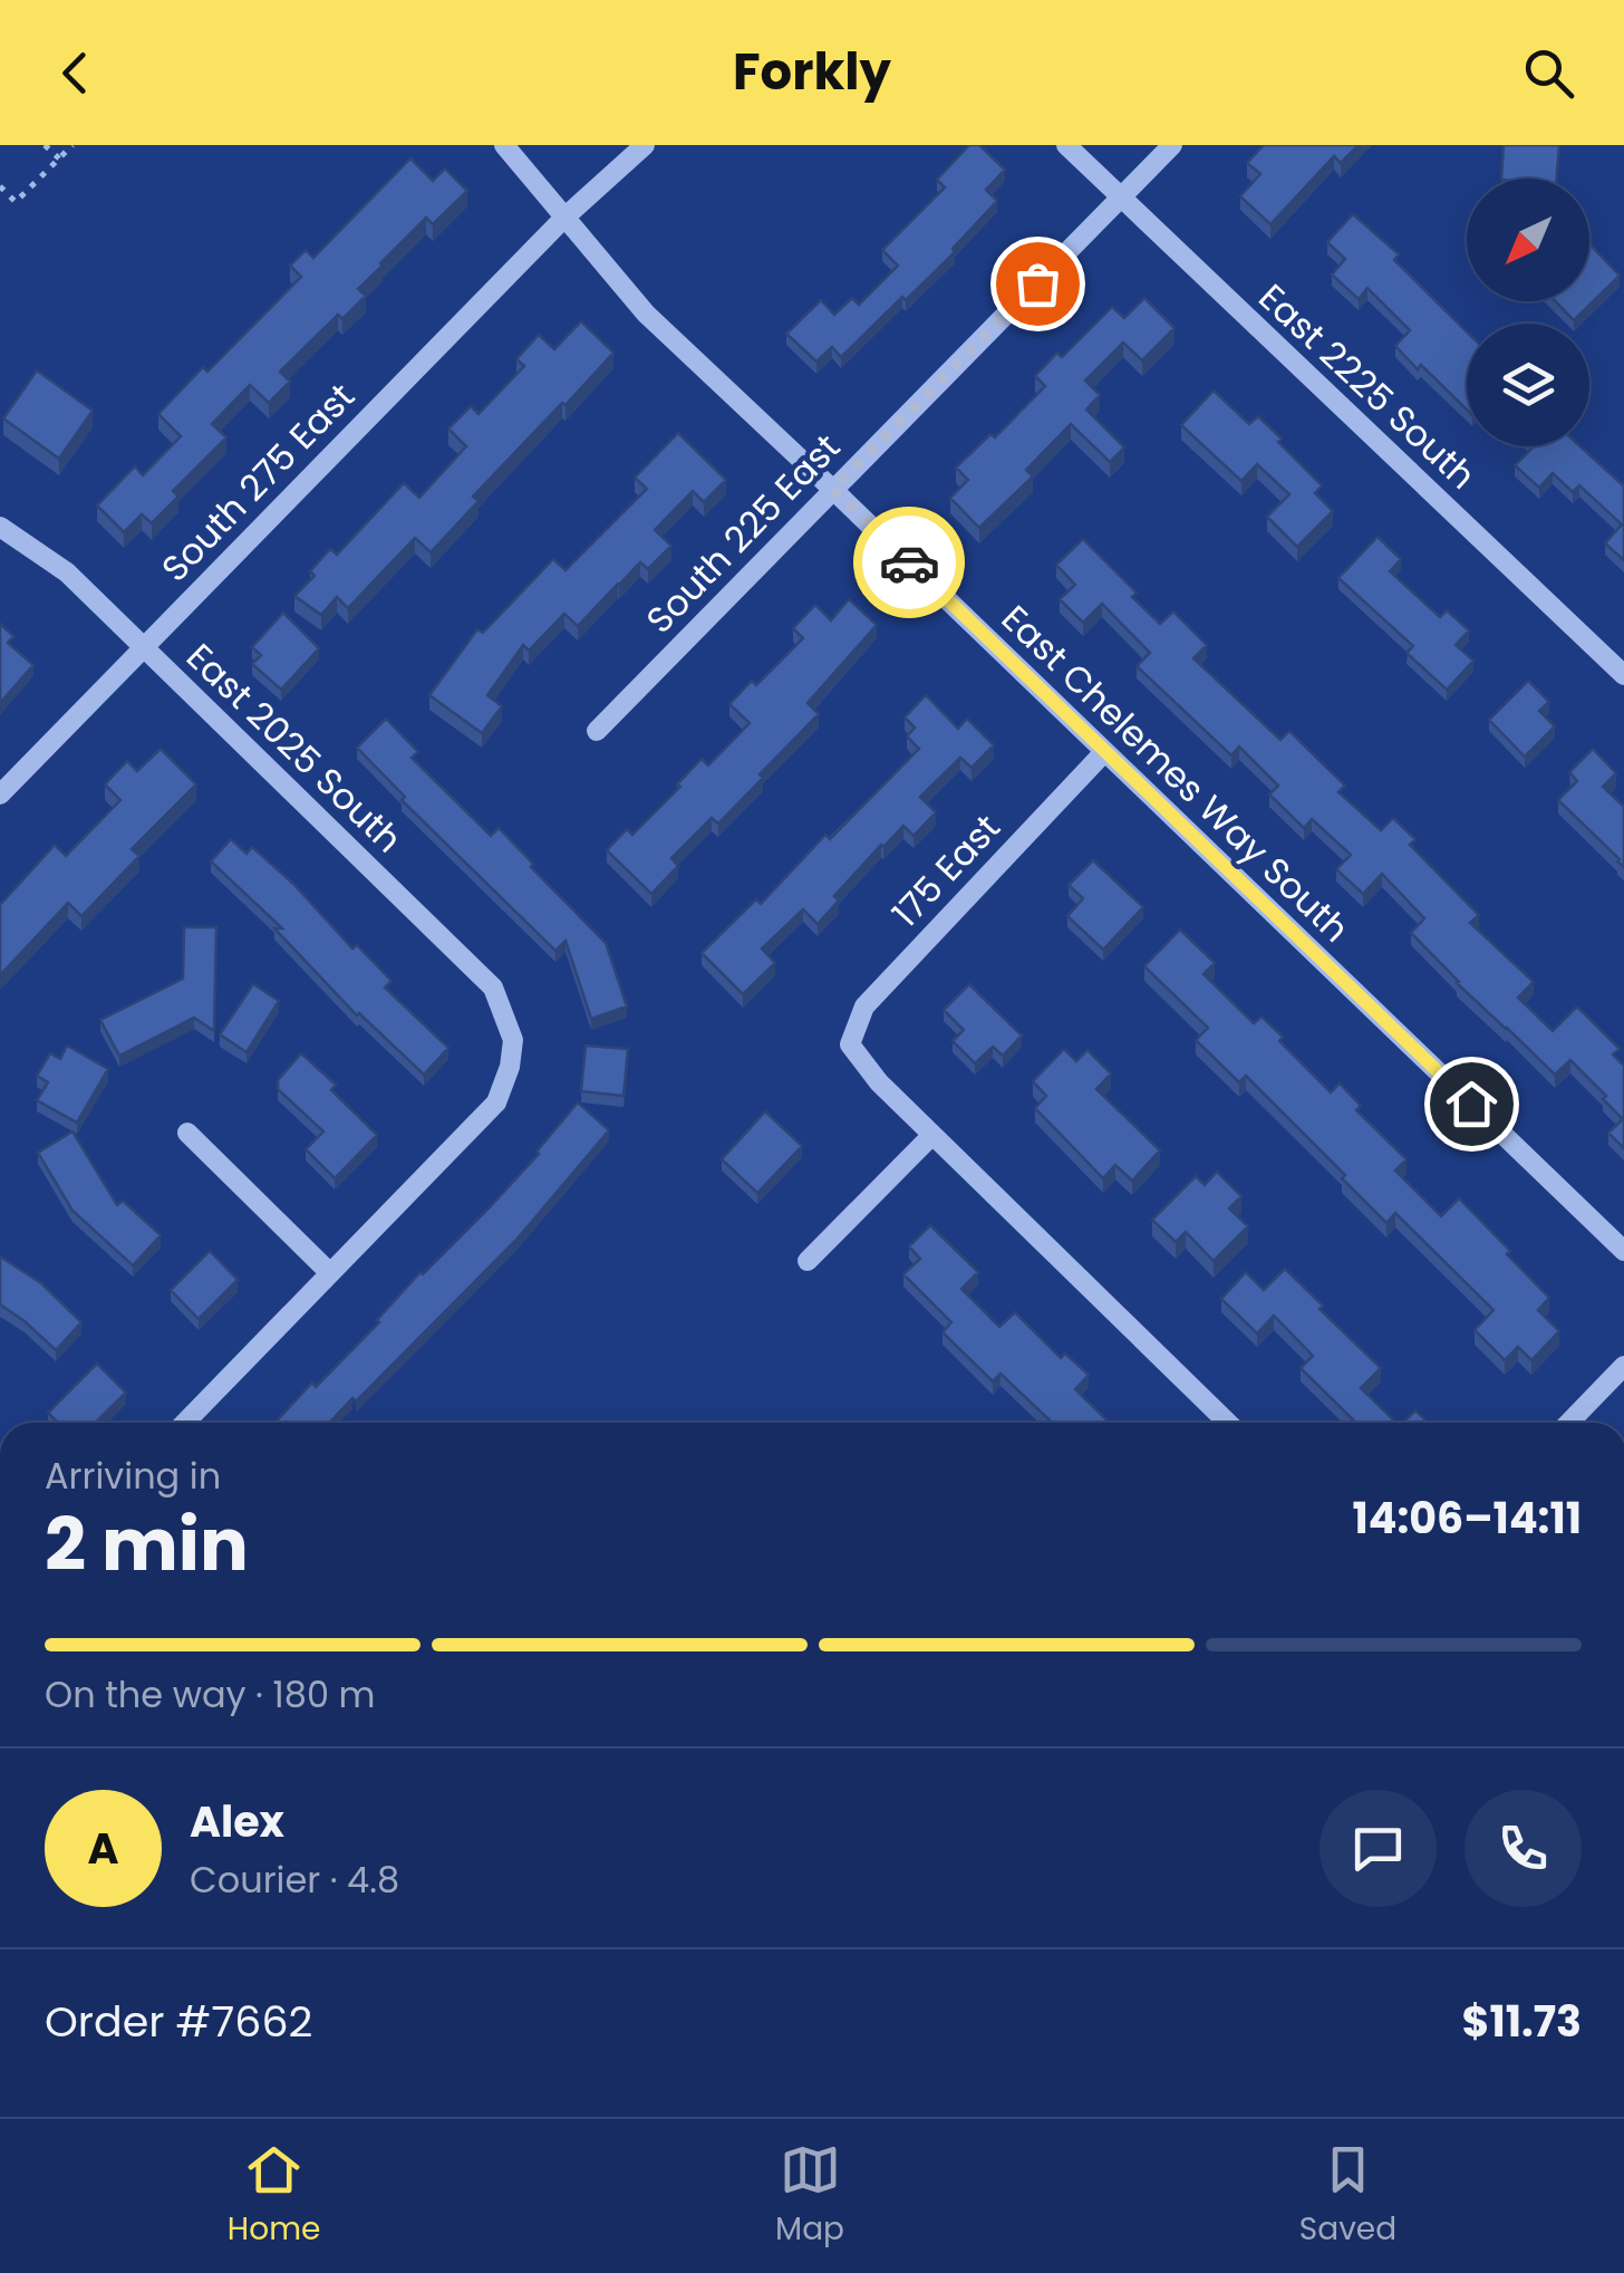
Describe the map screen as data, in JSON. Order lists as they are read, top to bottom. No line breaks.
{"streets":{"street":["East 2225 South","South 275 East","South 225 East","East 2025 South","East Chelemes Way South","175 East"]},"crossings":[["East 2225 South","South 225 East"],["South 275 East","East 2025 South"],["South 275 East","East Chelemes Way South"],["South 225 East","East Chelemes Way South"],["East Chelemes Way South","175 East"]],"north":"bottom left","page":{"header":"Forkly","heading":["2 min","Arriving in","14:06–14:11"],"panel":["Alex","Courier · 4.8","Order #7662","$11.73"],"bar":"On the way · 180 m","round":"A","tabs":["Home","Map","Saved"]}}
